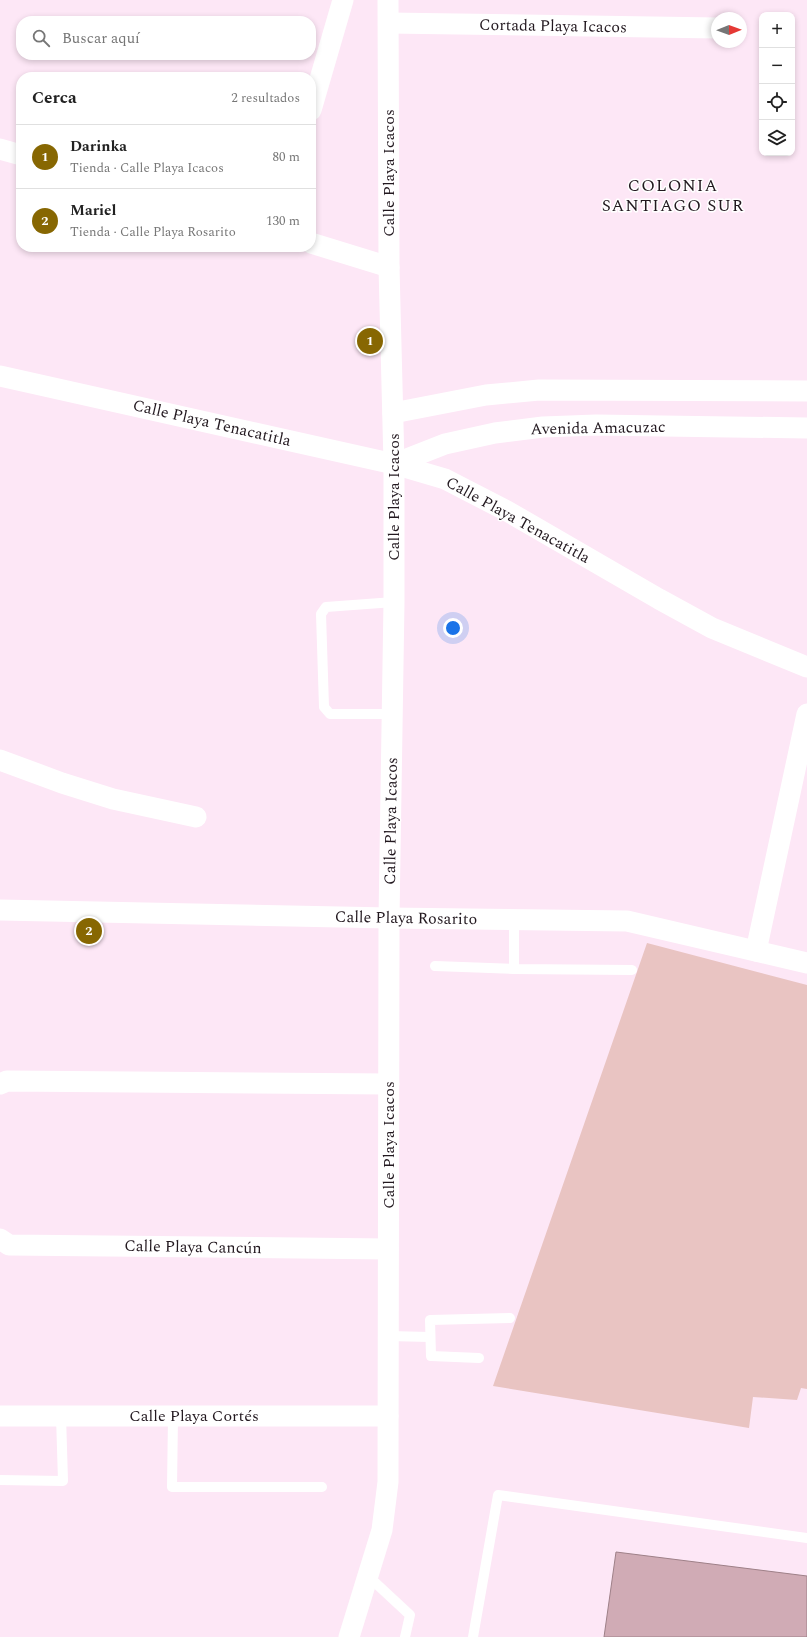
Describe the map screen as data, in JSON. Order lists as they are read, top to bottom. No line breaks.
{"streets":{"street":["Cortada Playa Icacos","Calle Playa Icacos","Calle Playa Tenacatitla","Avenida Amacuzac","Calle Playa Rosarito","Calle Playa Cancún","Calle Playa Cortés"]},"crossings":[["Cortada Playa Icacos","Calle Playa Icacos"],["Calle Playa Icacos","Calle Playa Tenacatitla"],["Calle Playa Icacos","Avenida Amacuzac"],["Calle Playa Icacos","Calle Playa Rosarito"],["Calle Playa Icacos","Calle Playa Cancún"],["Calle Playa Icacos","Calle Playa Cortés"],["Calle Playa Tenacatitla","Avenida Amacuzac"]],"districts":["COLONIA SANTIAGO SUR"],"north":"right","page":{"map_buttons":["+","−"],"search":"Buscar aquí","heading":["Cerca","2 resultados"],"list":[{"mark":"1","name":"Darinka","note":"Tienda · Calle Playa Icacos","value":"80 m"},{"mark":"2","name":"Mariel","note":"Tienda · Calle Playa Rosarito","value":"130 m"}],"pins":["1","2"]}}
